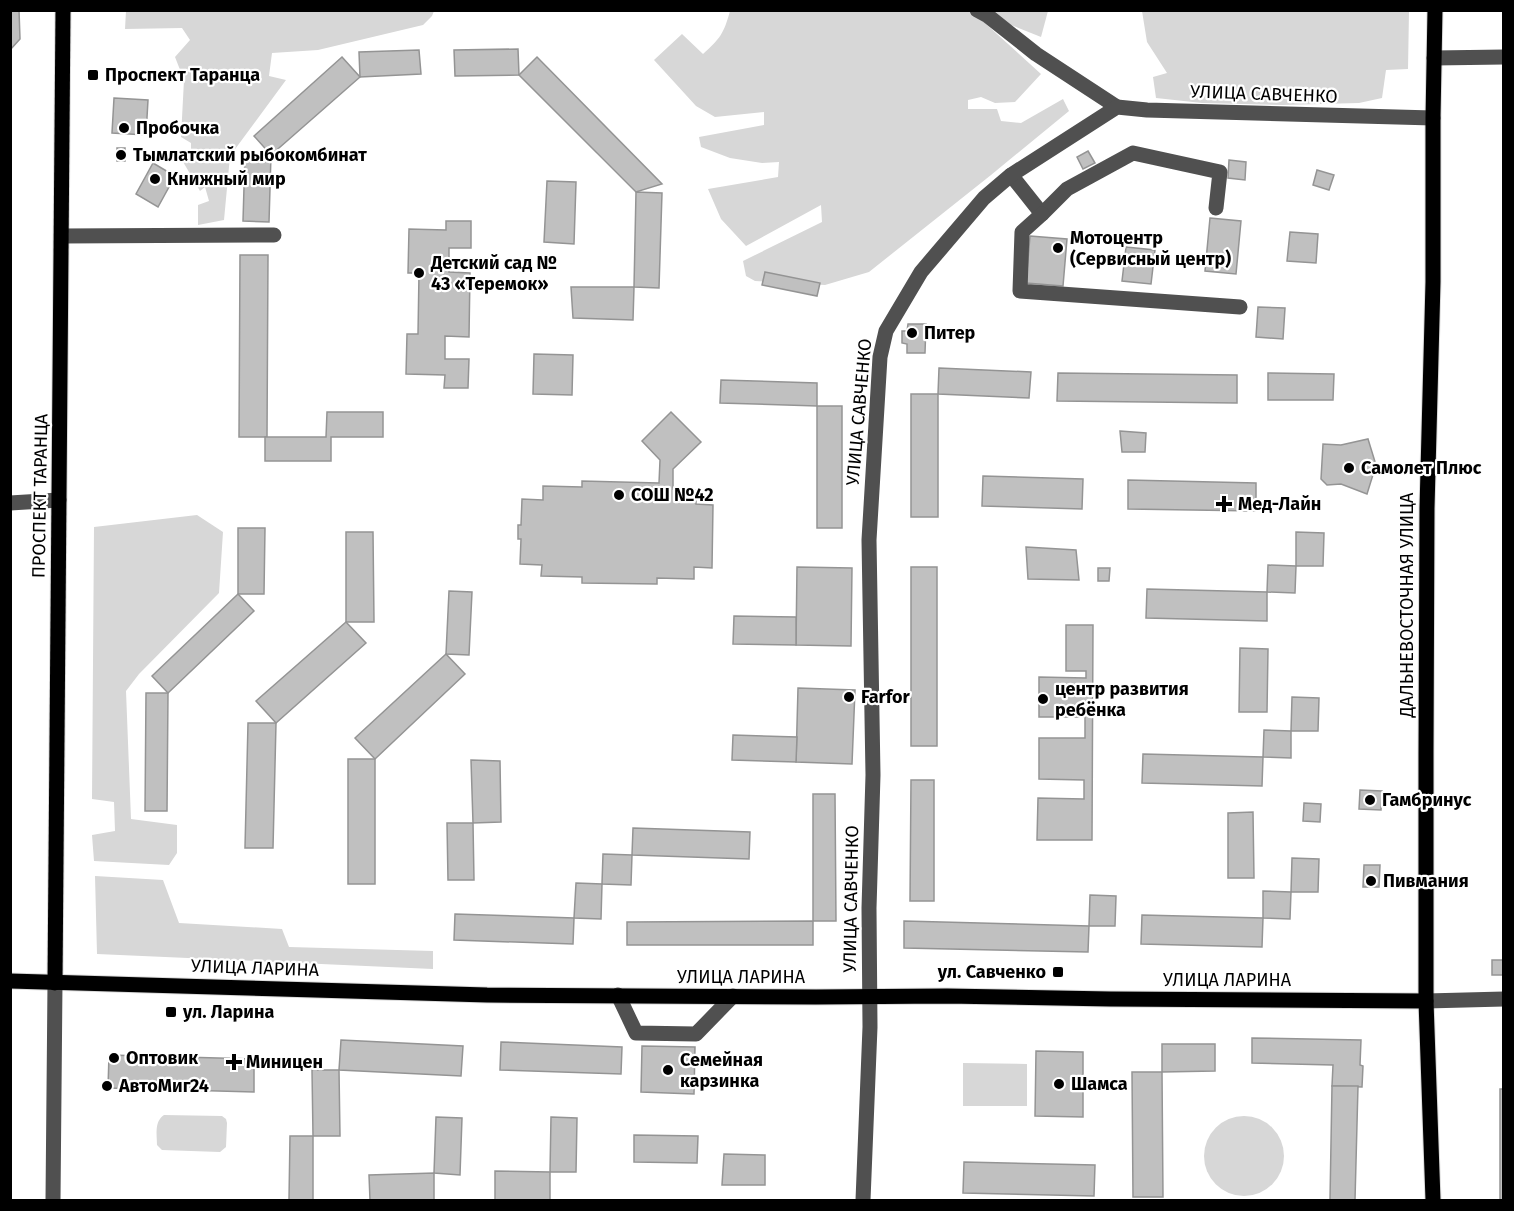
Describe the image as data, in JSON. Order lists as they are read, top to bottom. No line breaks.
{"streets":{"main road":["ПРОСПЕКТ ТАРАНЦА","ДАЛЬНЕВОСТОЧНАЯ УЛИЦА","УЛИЦА ЛАРИНА"],"street":["УЛИЦА САВЧЕНКО"]},"crossings":[["УЛИЦА САВЧЕНКО","ДАЛЬНЕВОСТОЧНАЯ УЛИЦА"],["УЛИЦА САВЧЕНКО","УЛИЦА ЛАРИНА"],["ПРОСПЕКТ ТАРАНЦА","УЛИЦА ЛАРИНА"],["ДАЛЬНЕВОСТОЧНАЯ УЛИЦА","УЛИЦА ЛАРИНА"]],"places":{"transit":["Проспект Таранца","ул. Савченко","ул. Ларина"],"other":["Пробочка","Тымлатский рыбокомбинат","Книжный мир","Мотоцентр (Сервисный центр)","Детский сад № 43 «Теремок»","Питер","Самолет Плюс","СОШ №42","Farfor","центр развития ребёнка","Гамбринус","Пивмания","Оптовик","Семейная карзинка","Шамса","АвтоМиг24"],"health":["Мед-Лайн","Миницен"]}}
